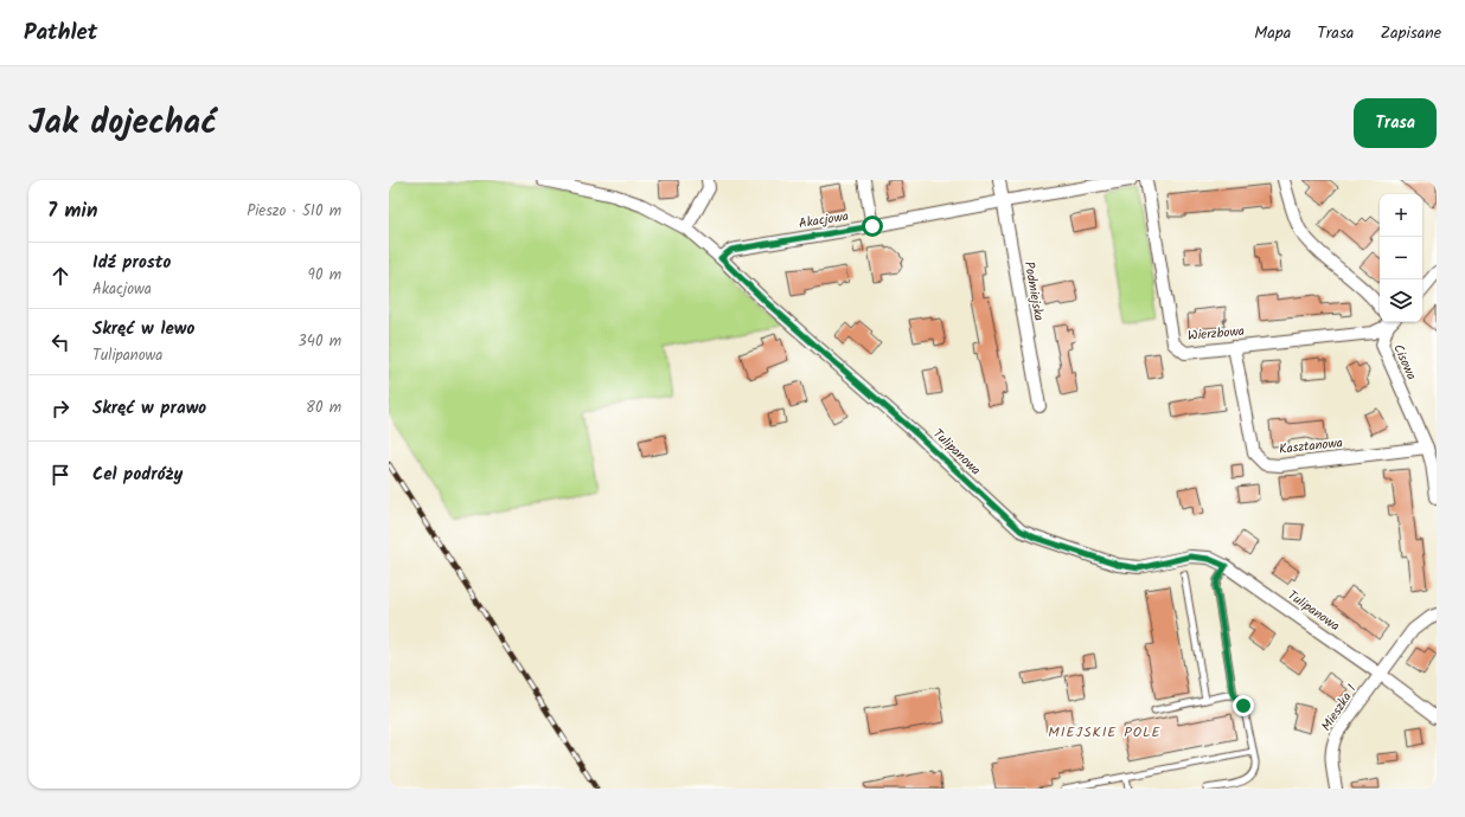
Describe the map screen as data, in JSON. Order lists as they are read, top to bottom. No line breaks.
{"streets":{"street":["Akacjowa","Podmiejska","Wierzbowa","Cisowa","Kasztanowa","Tulipanowa","Mieszka I"]},"crossings":[["Akacjowa","Podmiejska"],["Akacjowa","Tulipanowa"],["Wierzbowa","Kasztanowa"],["Cisowa","Kasztanowa"],["Tulipanowa","Mieszka I"]],"districts":["MIEJSKIE POLE"],"page":{"header":"Pathlet","nav":["Mapa","Trasa","Zapisane"],"title":"Jak dojechać","buttons":"Trasa","heading":["7 min","Pieszo · 510 m"],"map_buttons":["+","−"],"list":[["Idź prosto","Akacjowa","90 m"],["Skręć w lewo","Tulipanowa","340 m"],["Skręć w prawo","80 m"],"Cel podróży"]}}
